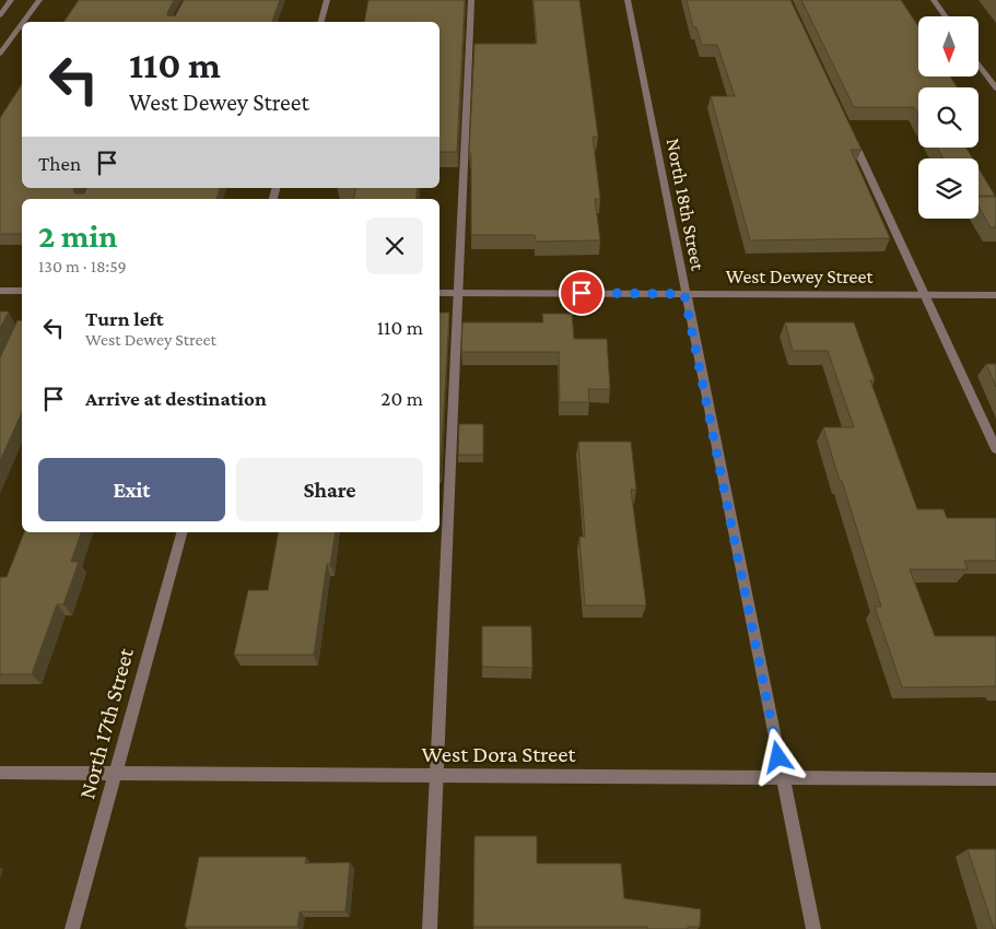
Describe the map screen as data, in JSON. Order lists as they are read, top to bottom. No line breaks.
{"streets":{"street":["North 18th Street","West Dewey Street","North 17th Street","West Dora Street"]},"crossings":[["North 18th Street","West Dewey Street"],["North 18th Street","West Dora Street"],["North 17th Street","West Dora Street"]],"north":"bottom","page":{"turn":["110 m","West Dewey Street"],"then":"Then","heading":["2 min","130 m · 18:59"],"list":[{"name":"Turn left","note":"West Dewey Street","value":"110 m"},{"name":"Arrive at destination","value":"20 m"}],"buttons":["Exit","Share"]}}
